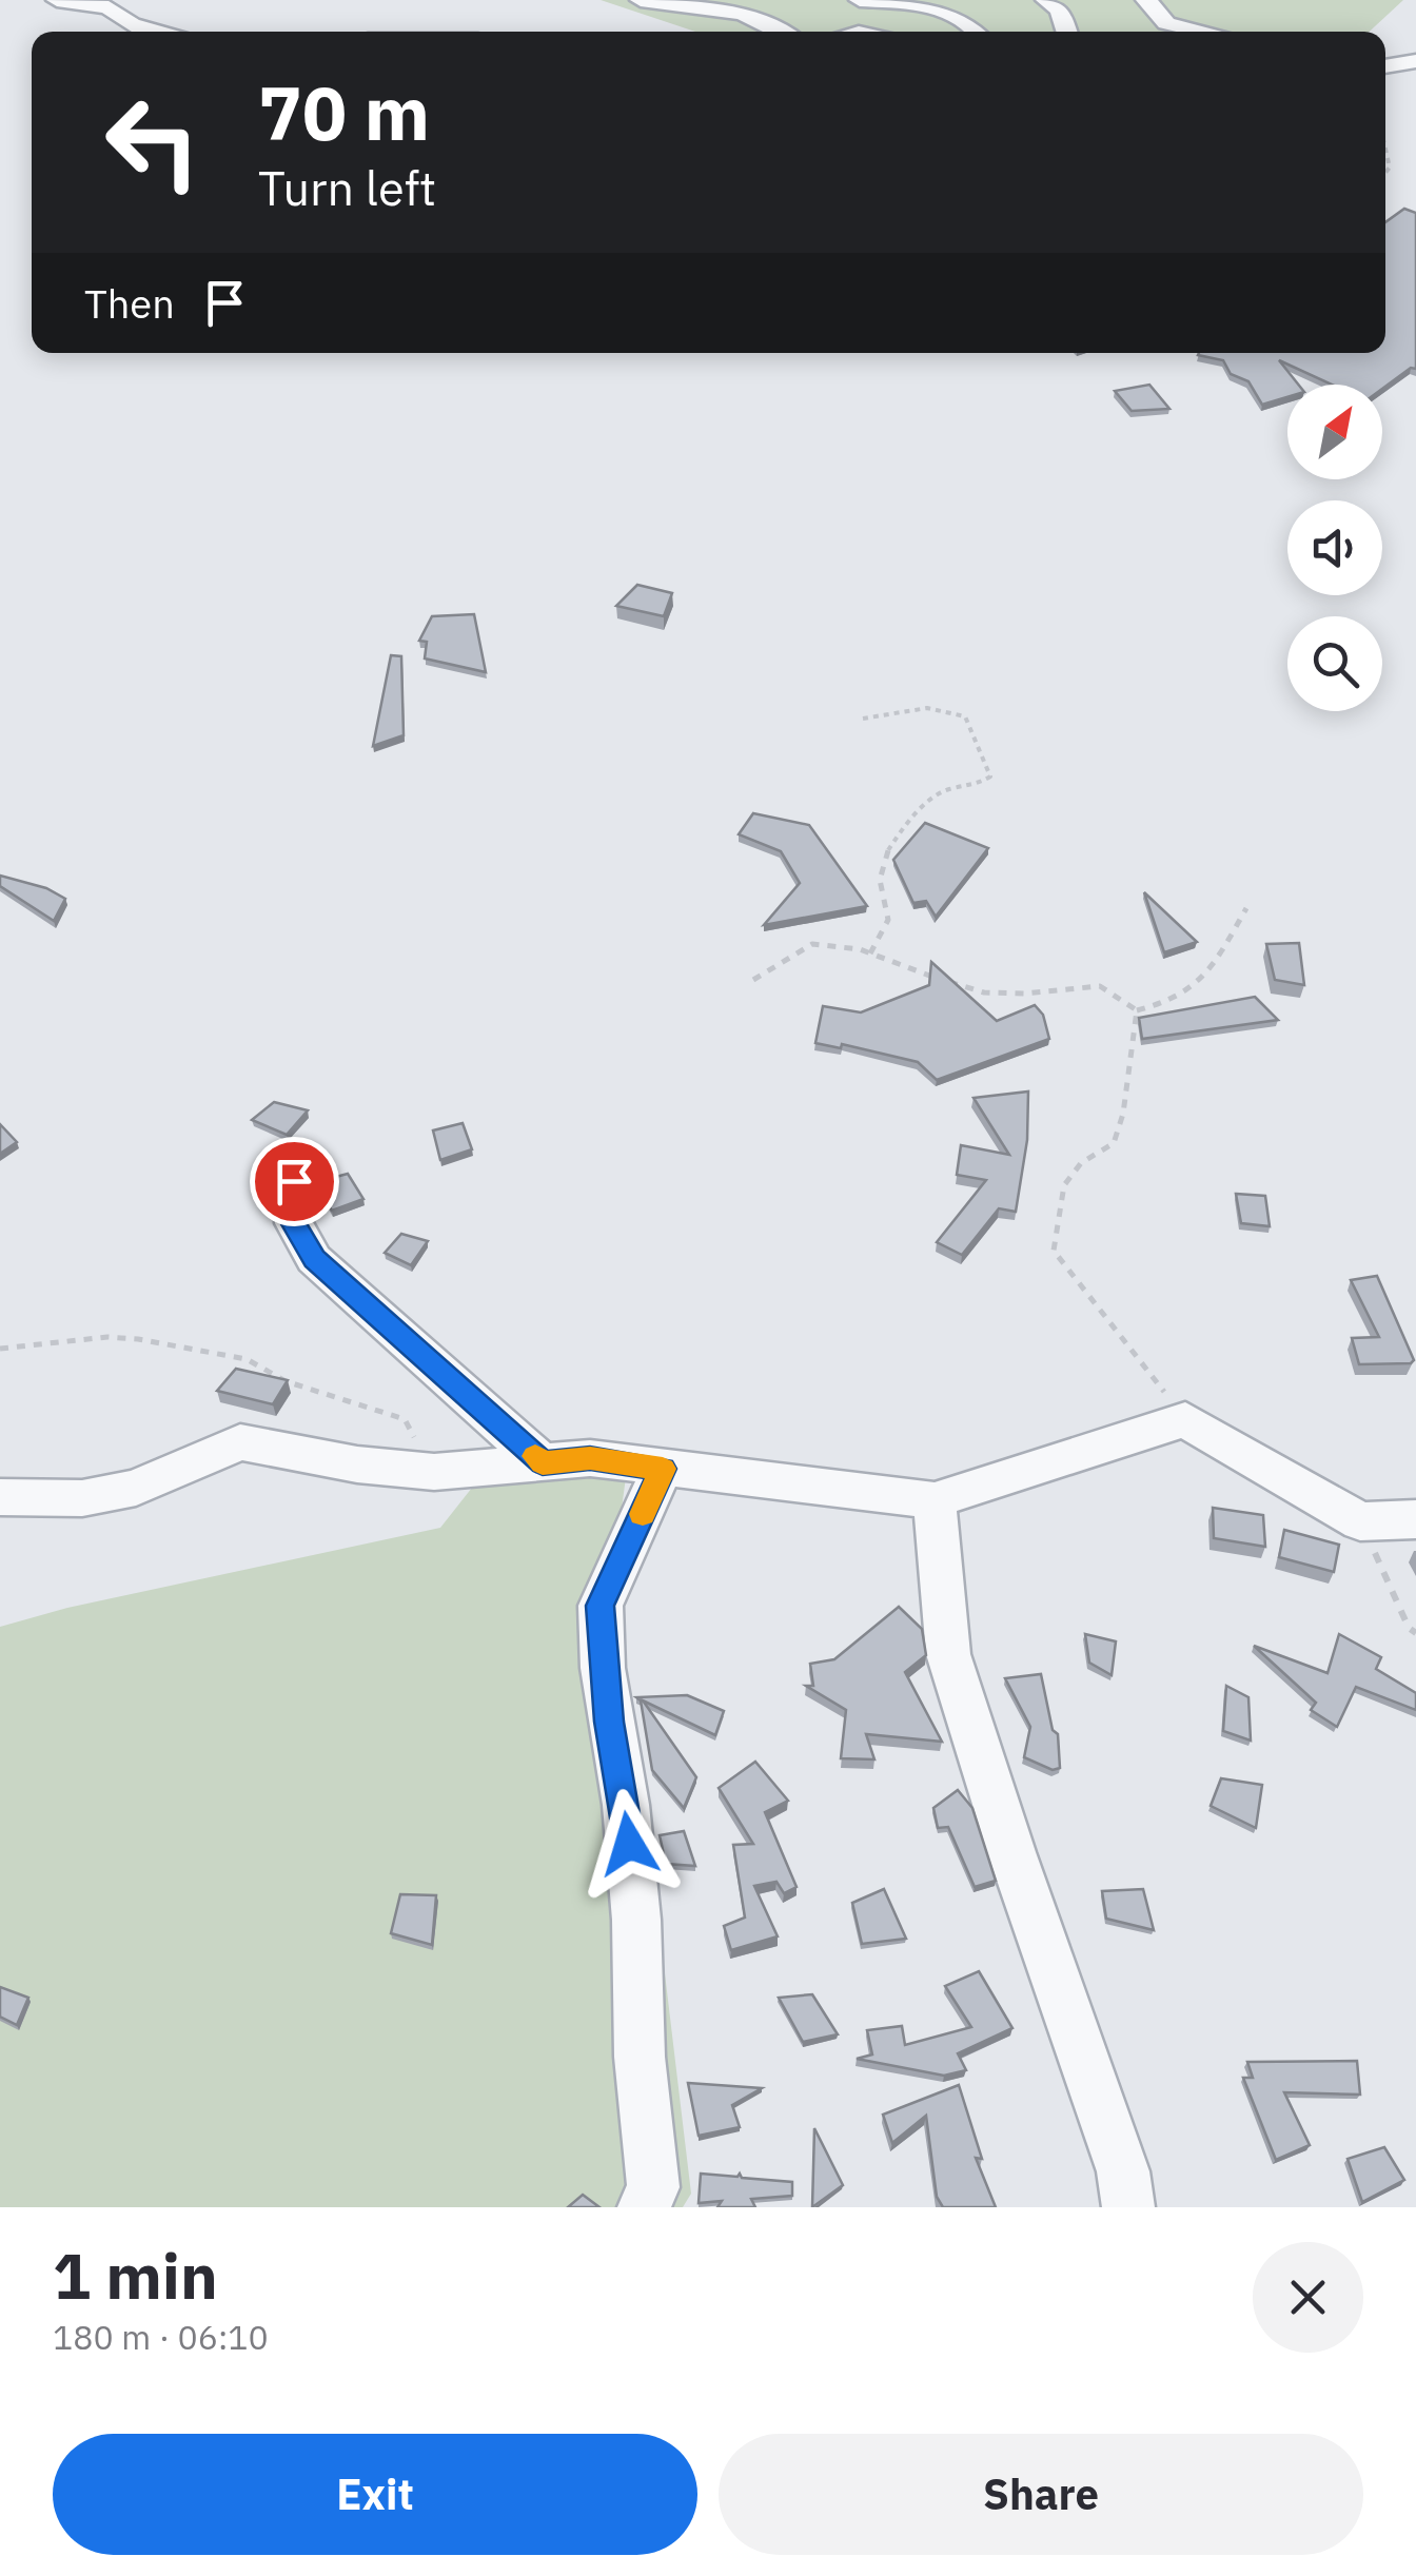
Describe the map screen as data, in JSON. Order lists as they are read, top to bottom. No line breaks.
{"north":"top right","page":{"turn":["70 m","Turn left"],"then":"Then","heading":["1 min","180 m · 06:10"],"buttons":["Exit","Share"]}}
